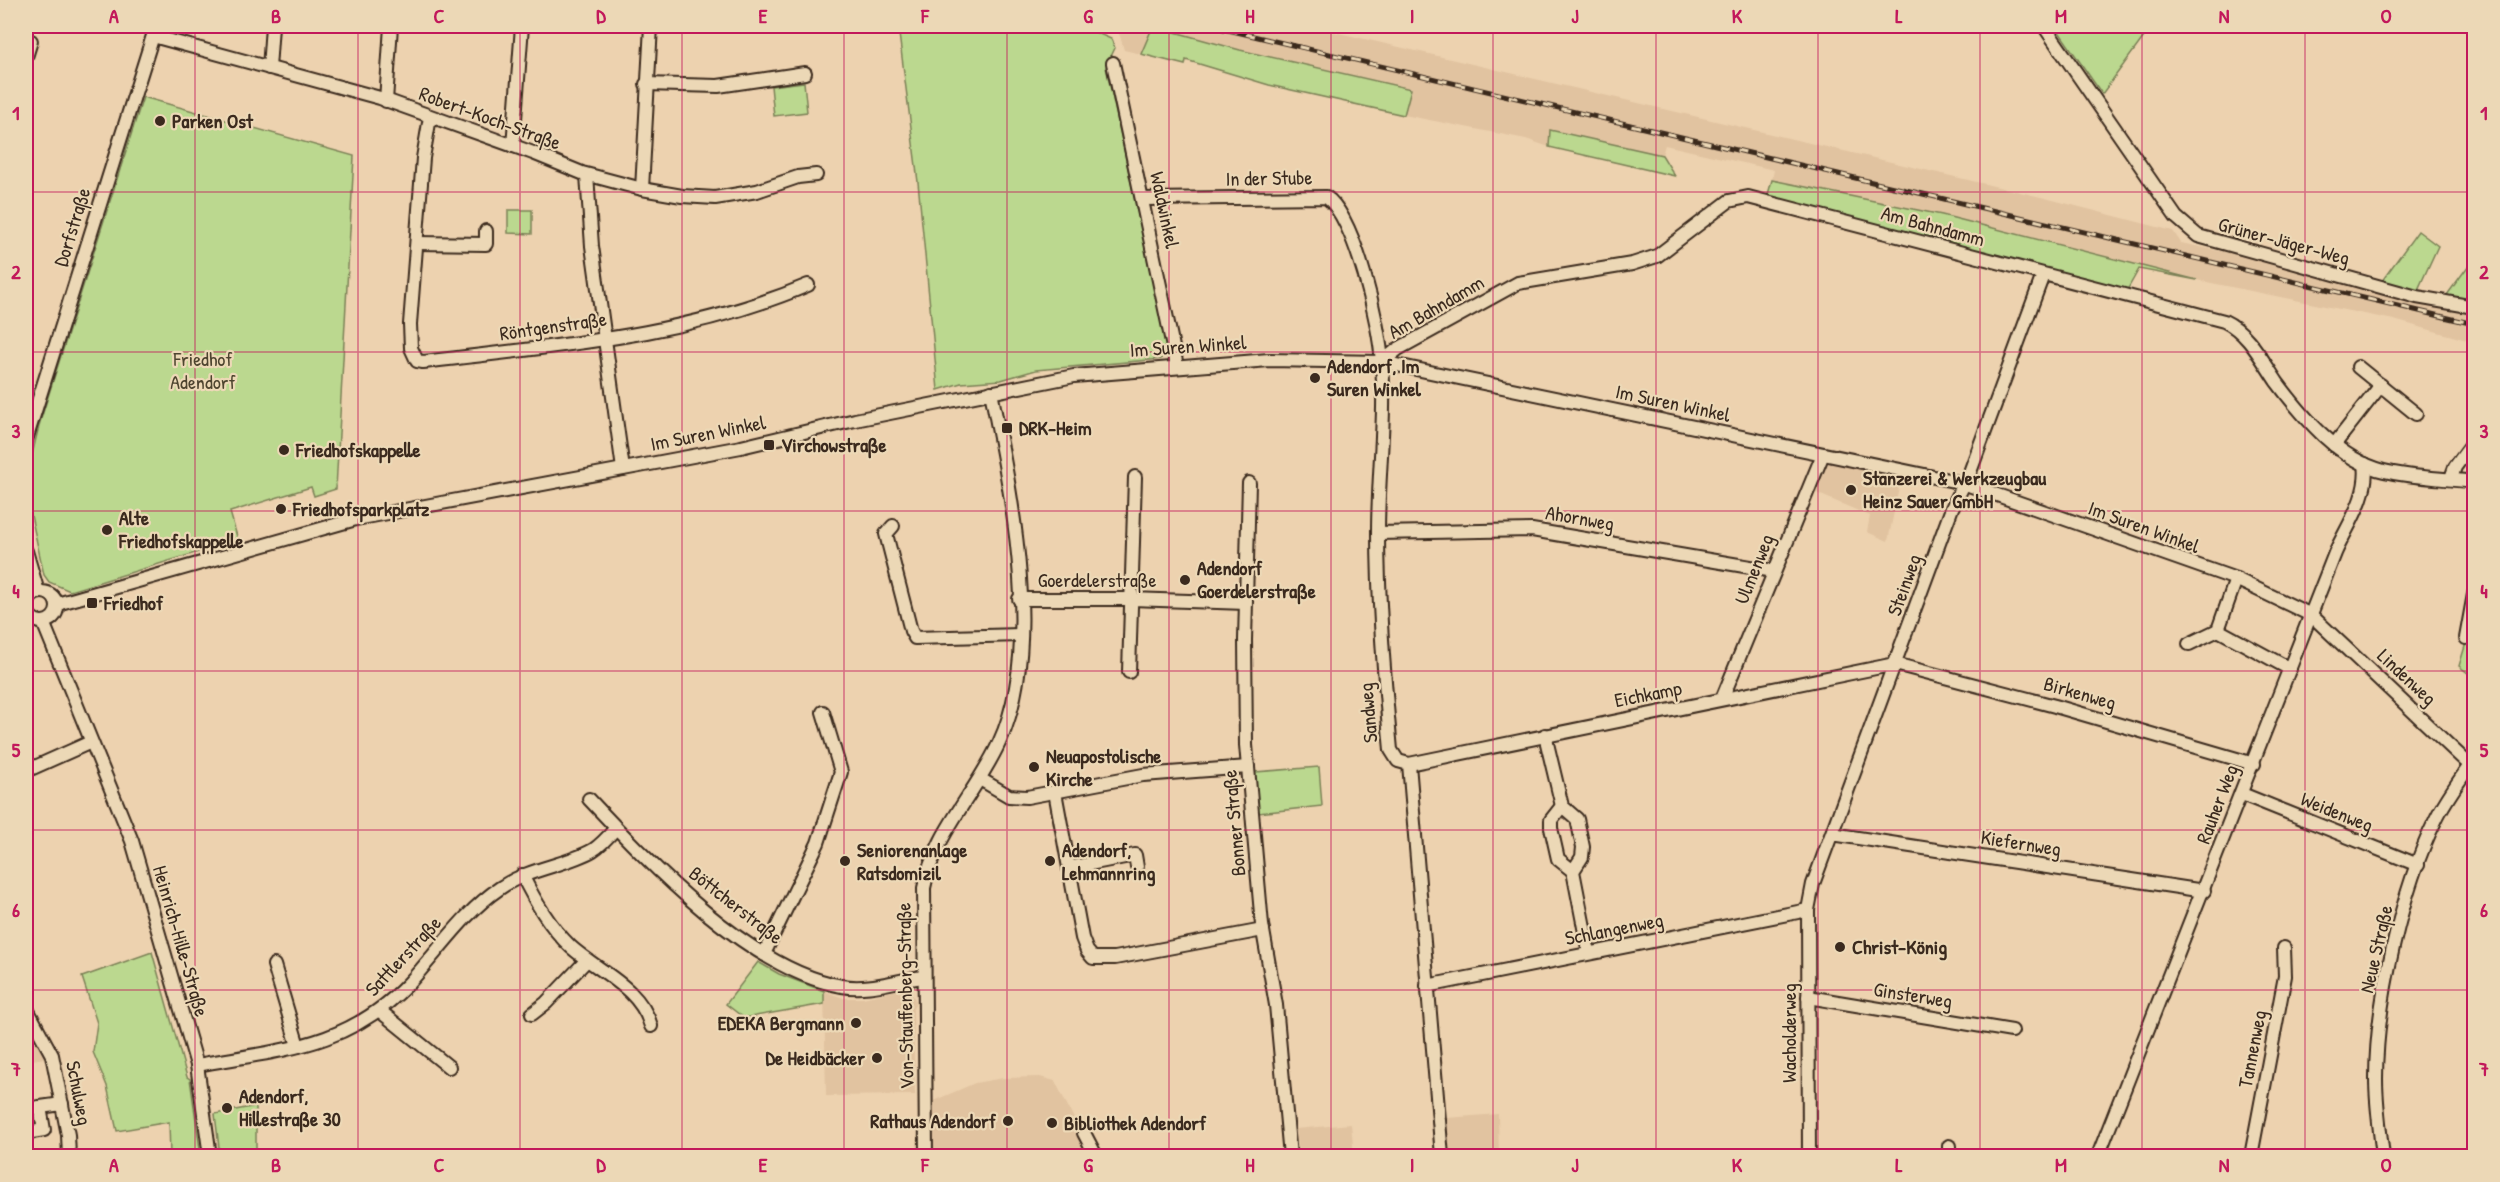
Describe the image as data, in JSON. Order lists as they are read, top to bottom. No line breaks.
{"streets":{"street":["Robert-Koch-Straße","In der Stube","Waldwinkel","Am Bahndamm","Dorfstraße","Grüner-Jäger-Weg","Röntgenstraße","Im Suren Winkel","Ahornweg","Ulmenweg","Goerdelerstraße","Steinweg","Lindenweg","Birkenweg","Eichkamp","Sandweg","Rauher Weg","Weidenweg","Bonner Straße","Kiefernweg","Böttcherstraße","Schlangenweg","Heinrich-Hille-Straße","Neue Straße","Sattlerstraße","Ginsterweg","Von-Stauffenberg-Straße","Wacholderweg","Tannenweg","Schulweg"]},"crossings":[["Robert-Koch-Straße","Dorfstraße"],["Robert-Koch-Straße","Röntgenstraße"],["In der Stube","Waldwinkel"],["In der Stube","Am Bahndamm"],["In der Stube","Im Suren Winkel"],["In der Stube","Sandweg"],["Waldwinkel","Im Suren Winkel"],["Am Bahndamm","Im Suren Winkel"],["Am Bahndamm","Steinweg"],["Am Bahndamm","Sandweg"],["Am Bahndamm","Rauher Weg"],["Im Suren Winkel","Ulmenweg"],["Im Suren Winkel","Steinweg"],["Im Suren Winkel","Lindenweg"],["Im Suren Winkel","Sandweg"],["Im Suren Winkel","Rauher Weg"],["Im Suren Winkel","Von-Stauffenberg-Straße"],["Ahornweg","Ulmenweg"],["Ahornweg","Sandweg"],["Ulmenweg","Eichkamp"],["Goerdelerstraße","Bonner Straße"],["Goerdelerstraße","Von-Stauffenberg-Straße"],["Steinweg","Birkenweg"],["Steinweg","Eichkamp"],["Steinweg","Kiefernweg"],["Steinweg","Schlangenweg"],["Steinweg","Wacholderweg"],["Lindenweg","Rauher Weg"],["Lindenweg","Neue Straße"],["Birkenweg","Eichkamp"],["Birkenweg","Rauher Weg"],["Eichkamp","Sandweg"],["Rauher Weg","Weidenweg"],["Rauher Weg","Kiefernweg"],["Weidenweg","Neue Straße"],["Böttcherstraße","Sattlerstraße"],["Böttcherstraße","Von-Stauffenberg-Straße"],["Schlangenweg","Wacholderweg"],["Heinrich-Hille-Straße","Sattlerstraße"],["Ginsterweg","Wacholderweg"]],"parks":["Friedhof Adendorf"],"places":{"other":["Parken Ost","Adendorf, Im Suren Winkel","Friedhofskappelle","Stanzerei & Werkzeugbau Heinz Sauer GmbH","Friedhofsparkplatz","Alte Friedhofskappelle","Adendorf Goerdelerstraße","Neuapostolische Kirche","Seniorenanlage Ratsdomizil","Adendorf, Lehmannring","Christ-König","EDEKA Bergmann","De Heidbäcker","Adendorf, Hillestraße 30","Rathaus Adendorf","Bibliothek Adendorf"],"transit":["DRK-Heim","Virchowstraße","Friedhof"]},"grid":{"columns":["A","B","C","D","E","F","G","H","I","J","K","L","M","N","O"],"rows":["1","2","3","4","5","6","7"]}}
